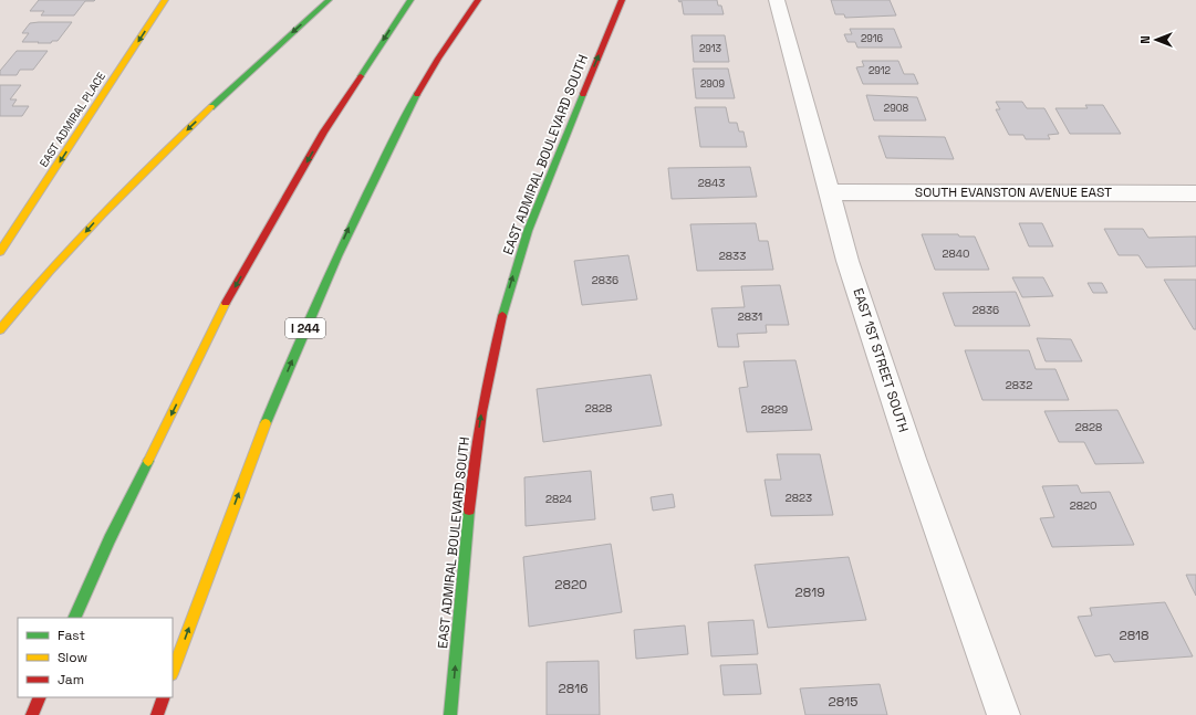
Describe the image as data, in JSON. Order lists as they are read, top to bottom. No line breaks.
{"streets":{"main road":["EAST ADMIRAL PLACE","EAST ADMIRAL BOULEVARD SOUTH","I 244"],"street":["SOUTH EVANSTON AVENUE EAST","EAST 1ST STREET SOUTH"]},"crossings":[["SOUTH EVANSTON AVENUE EAST","EAST 1ST STREET SOUTH"]],"one_way":["EAST ADMIRAL BOULEVARD SOUTH"],"house_numbers":["2916","2913","2912","2909","2908","2843","2840","2833","2836","2836","2831","2832","2828","2829","2828","2823","2824","2820","2820","2819","2818","2816","2815"],"legend":["Fast","Slow","Jam"],"north":"left"}
